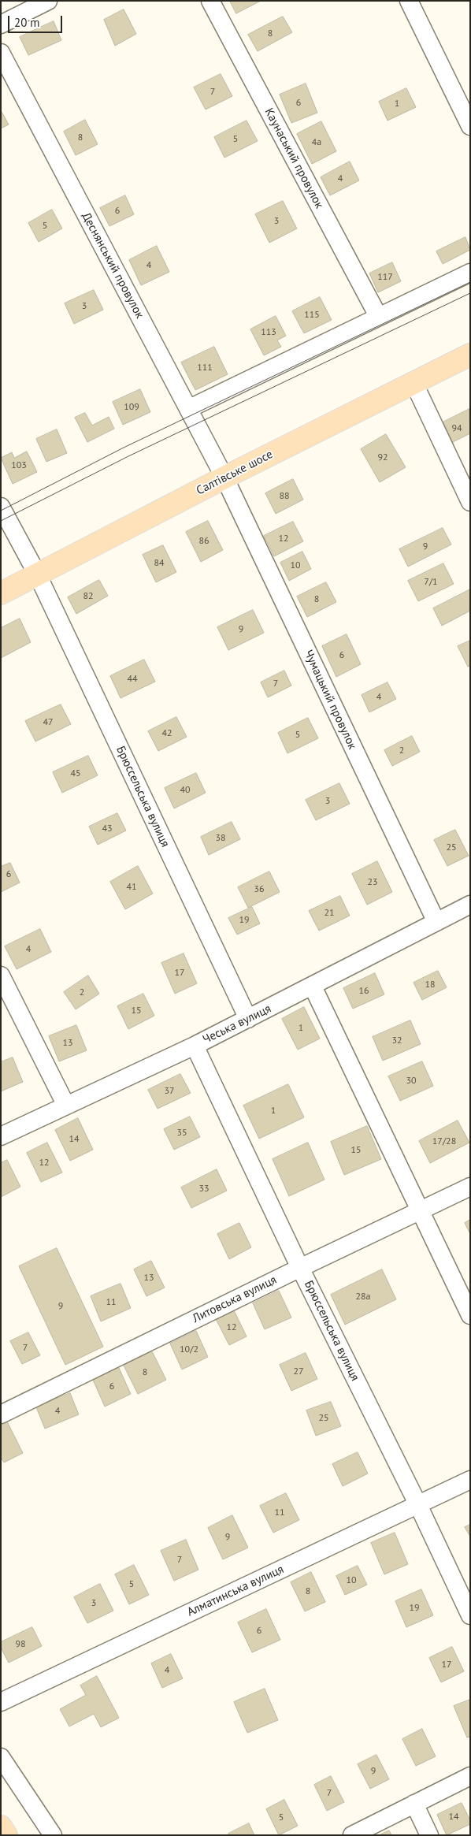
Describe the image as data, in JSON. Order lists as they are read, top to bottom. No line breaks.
{"streets":{"main road":["Салтівське шосе"],"street":["Каунаський провулок","Деснянський провулок","Чумацький провулок","Брюссельська вулиця","Чеська вулиця","Литовська вулиця","Алматинська вулиця"]},"crossings":[["Деснянський провулок","Салтівське шосе"],["Деснянський провулок","Чумацький провулок"],["Салтівське шосе","Чумацький провулок"],["Салтівське шосе","Брюссельська вулиця"],["Чумацький провулок","Чеська вулиця"],["Брюссельська вулиця","Чеська вулиця"],["Брюссельська вулиця","Литовська вулиця"],["Брюссельська вулиця","Алматинська вулиця"]],"house_numbers":["8","7","6","1","8","5","4а","4","6","3","5","4","117","3","115","113","111","109","94","92","103","88","12","86","9","84","10","7/1","82","8","9","6","44","7","4","47","42","5","2","45","40","3","43","38","25","6","23","41","36","21","19","4","17","18","16","2","15","1","32","13","30","37","1","35","14","17/28","15","12","33","13","28а","11","9","12","7","10/2","27","8","6","4","25","11","9","7","10","5","8","3","19","6","98","17","4","9","7","14","5"],"scale_bar":"20 m"}
